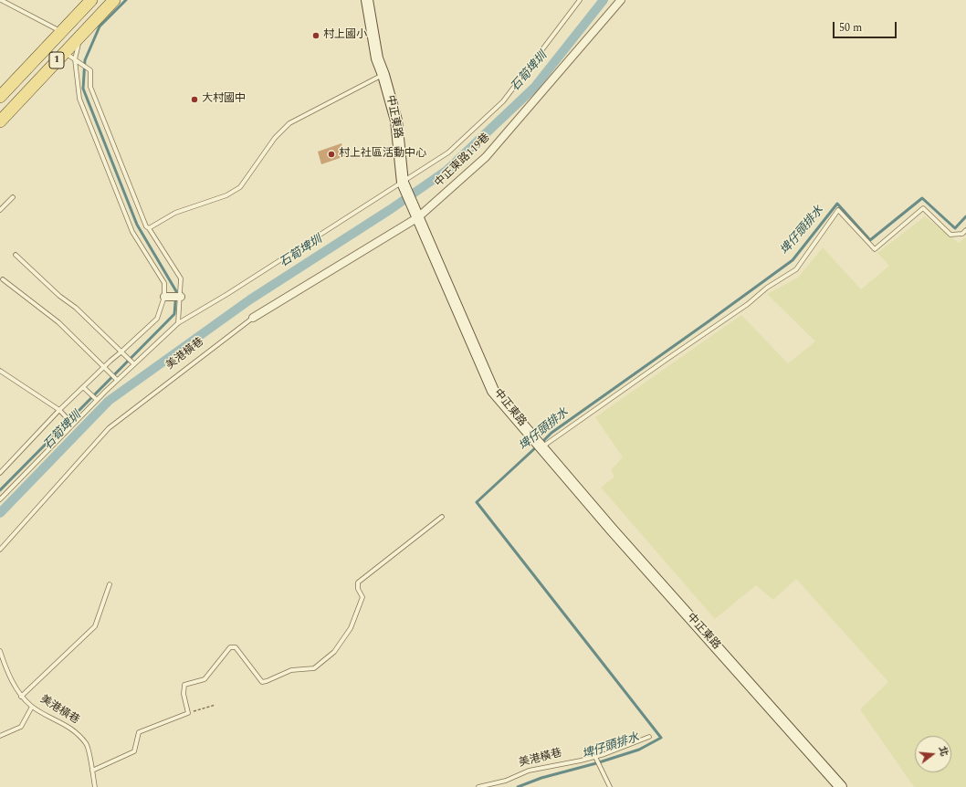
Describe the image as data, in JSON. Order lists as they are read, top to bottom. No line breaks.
{"streets":{"main road":["1","中正東路"],"street":["中正東路119巷","美港橫巷"]},"crossings":[["中正東路","中正東路119巷"],["中正東路","美港橫巷"],["中正東路119巷","美港橫巷"]],"water":["石筍埤圳","埤仔頭排水"],"places":["村上國小","大村國中","村上社區活動中心"],"scale_bar":"50 m","north":"right"}
